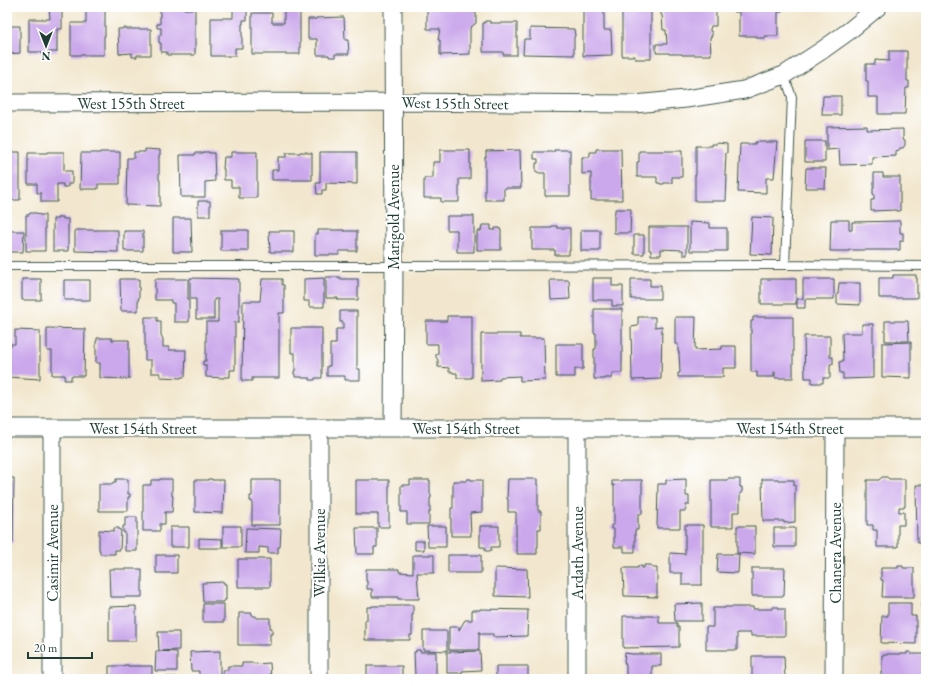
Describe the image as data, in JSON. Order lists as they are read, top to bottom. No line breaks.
{"streets":{"street":["West 155th Street","Marigold Avenue","West 154th Street","Casimir Avenue","Wilkie Avenue","Ardath Avenue","Chanera Avenue"]},"crossings":[["West 155th Street","Marigold Avenue"],["Marigold Avenue","West 154th Street"],["West 154th Street","Casimir Avenue"],["West 154th Street","Wilkie Avenue"],["West 154th Street","Ardath Avenue"],["West 154th Street","Chanera Avenue"]],"scale_bar":"20 m","north":"bottom"}
